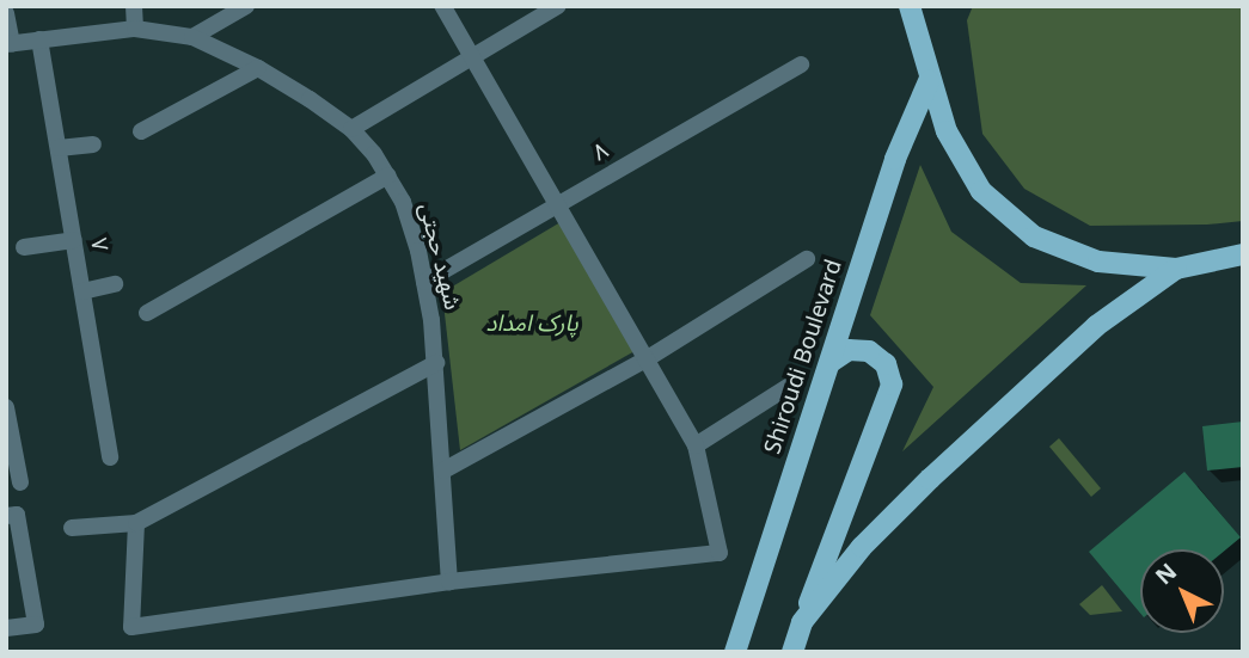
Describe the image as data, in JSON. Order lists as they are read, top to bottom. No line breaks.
{"streets":{"main road":["Shiroudi Boulevard"],"street":["۸","۷","شهید حجتی"]},"crossings":[["۸","شهید حجتی"],["۷","شهید حجتی"]],"parks":["پارک امداد"],"north":"top left"}
